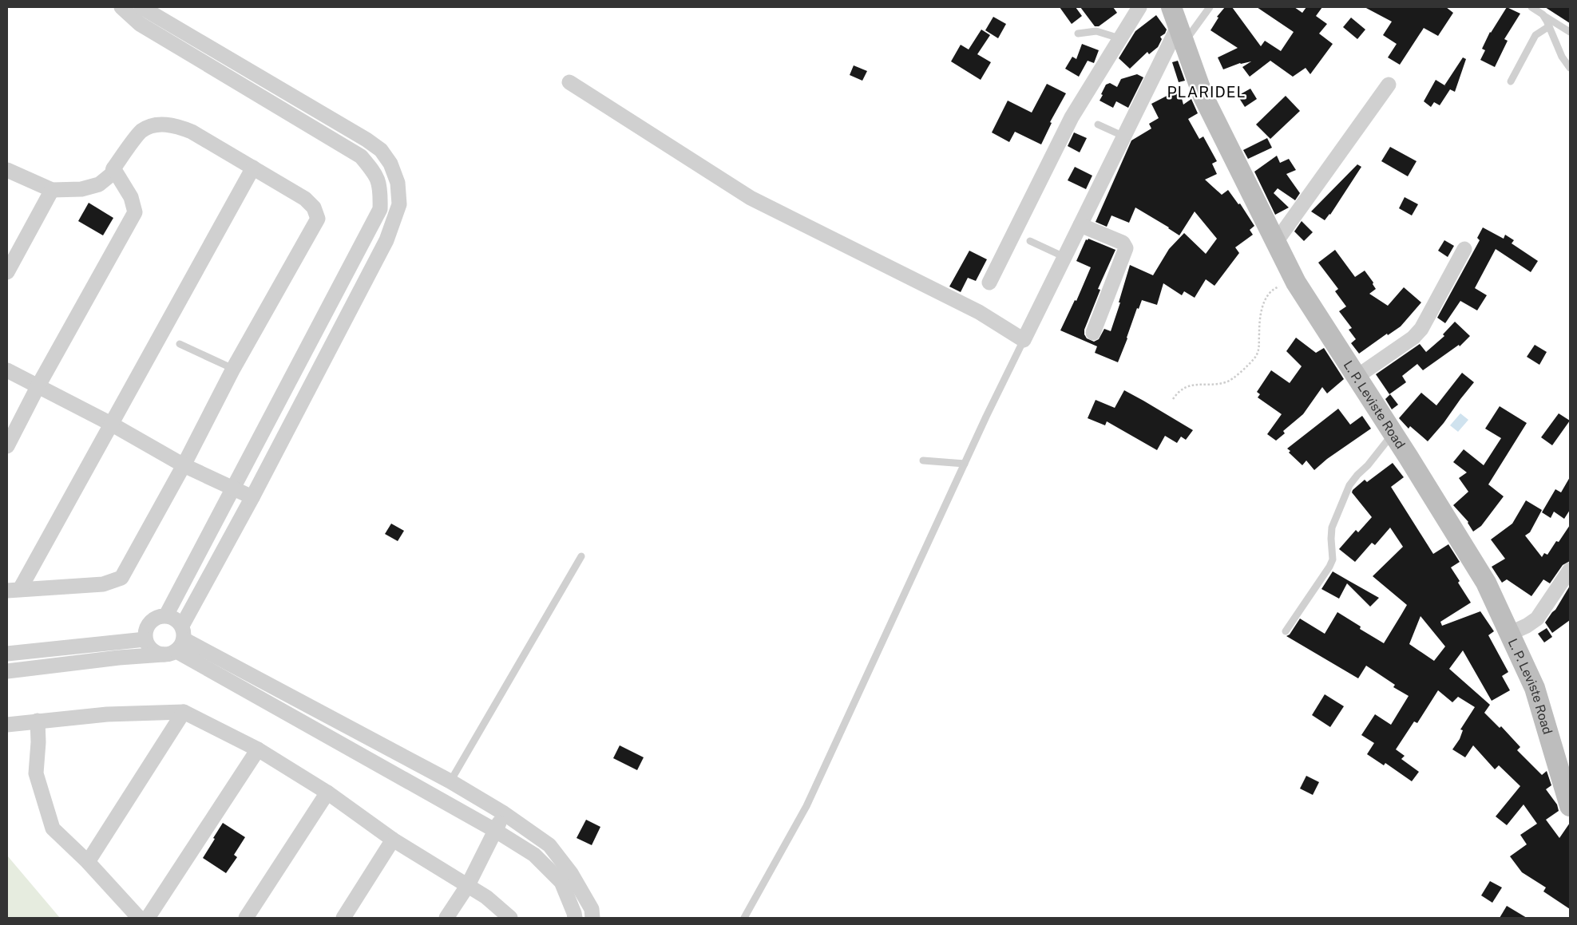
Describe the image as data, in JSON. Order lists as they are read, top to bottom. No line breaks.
{"streets":{"main road":["L. P. Leviste Road"]},"districts":["PLARIDEL"]}
